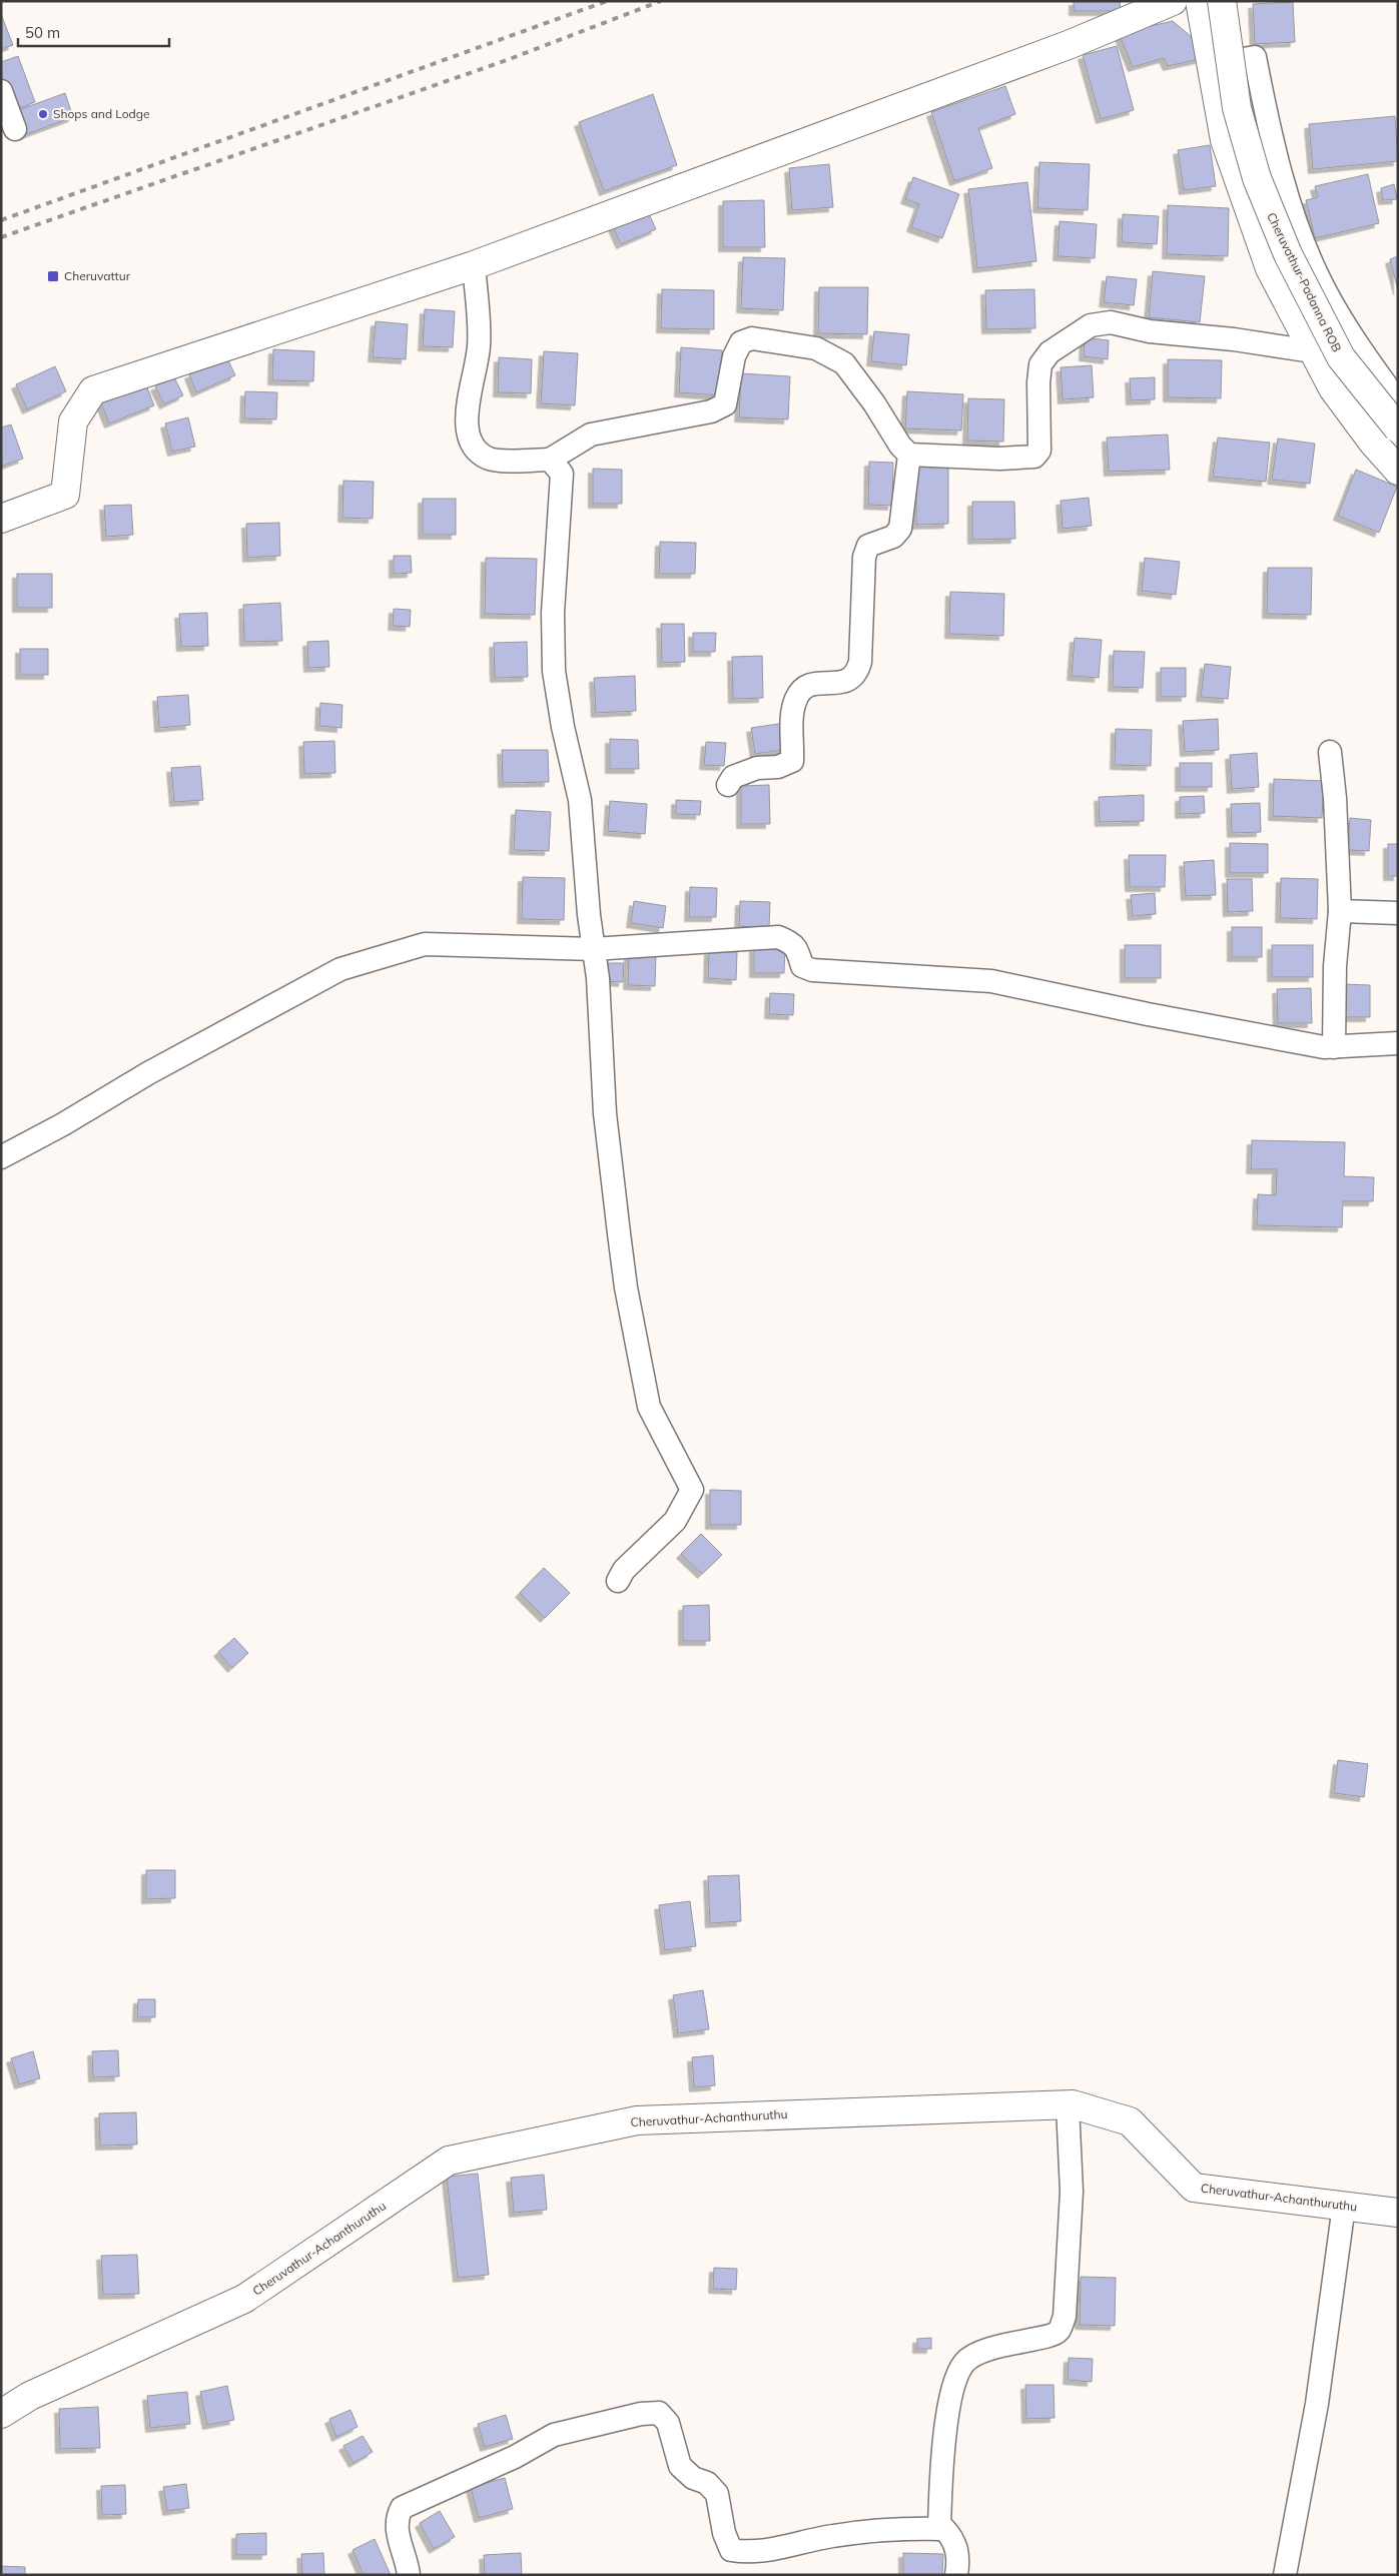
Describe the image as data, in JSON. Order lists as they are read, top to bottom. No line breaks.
{"streets":{"main road":["Cheruvathur-Padanna ROB","Cheruvathur-Achanthuruthu"]},"places":{"other":["Shops and Lodge"],"transit":["Cheruvattur"]},"scale_bar":"50 m"}
